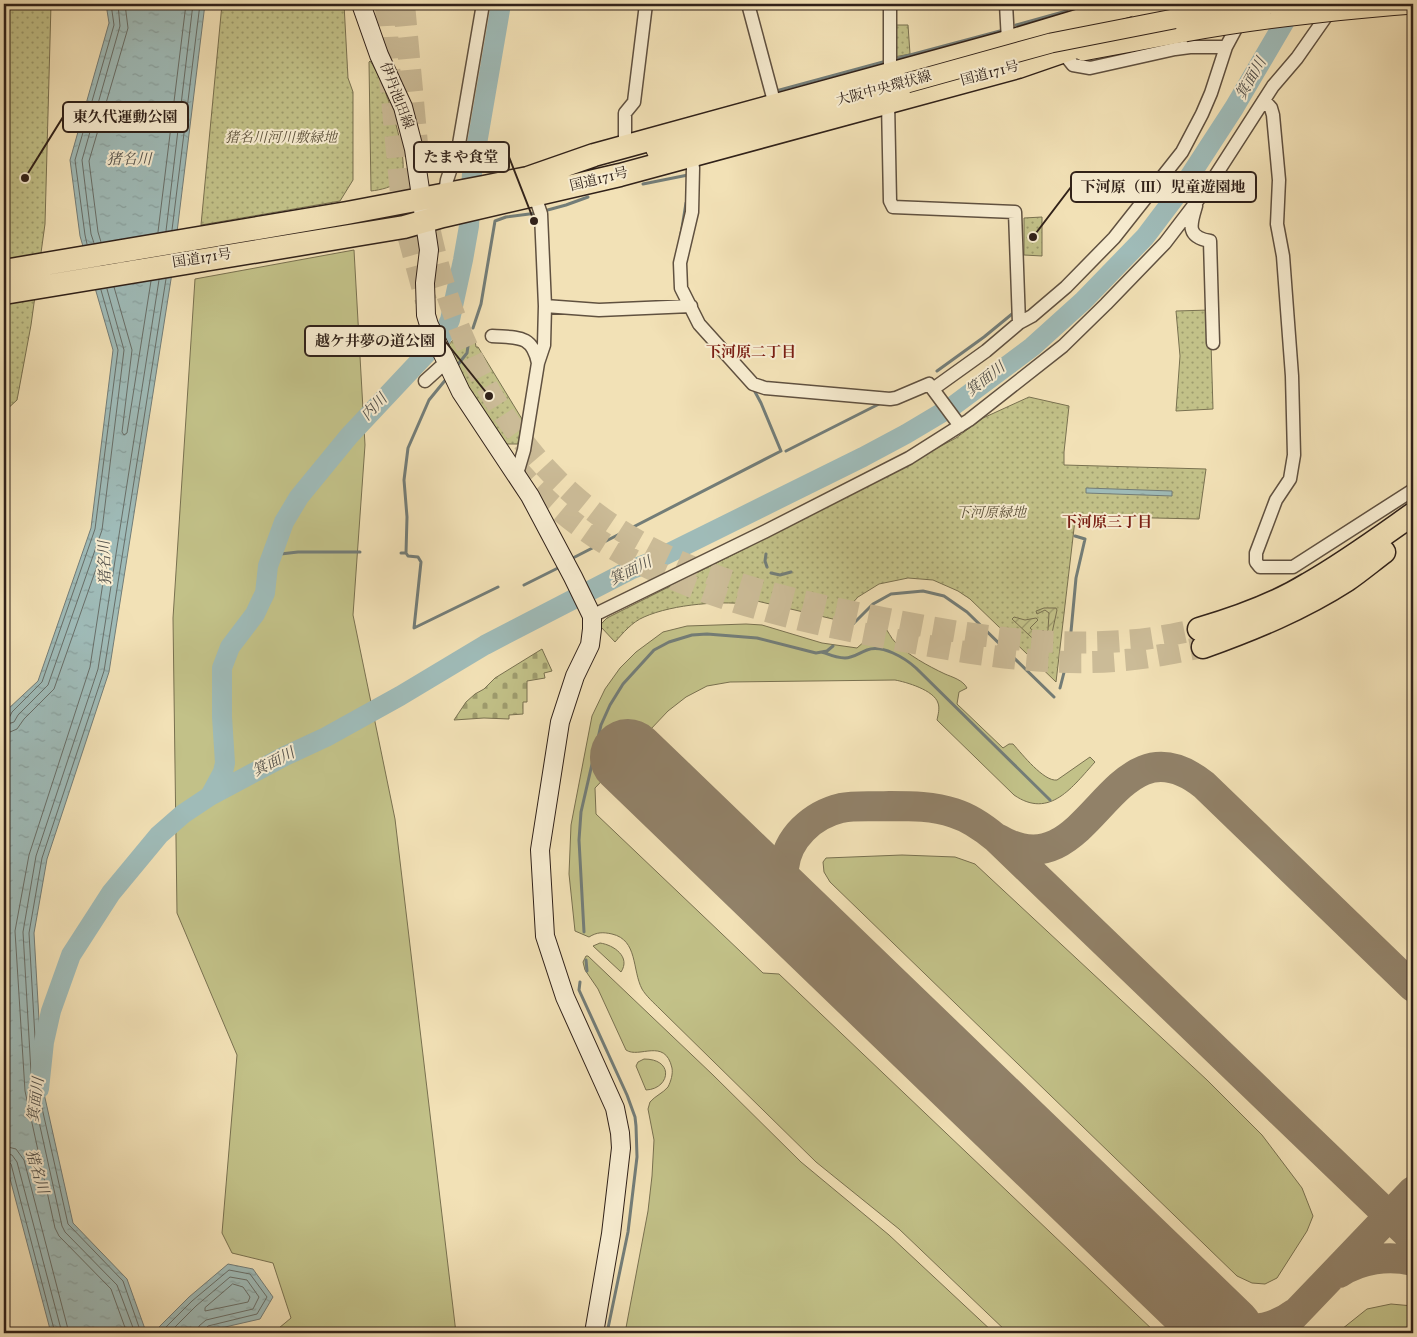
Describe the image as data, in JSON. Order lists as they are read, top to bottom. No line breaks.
{"streets":{"highway":["国道171号"],"main road":["大阪中央環状線"],"street":["伊丹池田線"]},"crossings":[["国道171号","大阪中央環状線"],["国道171号","伊丹池田線"]],"districts":["下河原二丁目","下河原三丁目"],"water":["箕面川","猪名川","内川"],"parks":["猪名川河川敷緑地","下河原緑地"],"places":["東久代運動公園","たまや食堂","下河原（Ⅲ）児童遊園地","越ケ井夢の道公園"]}
